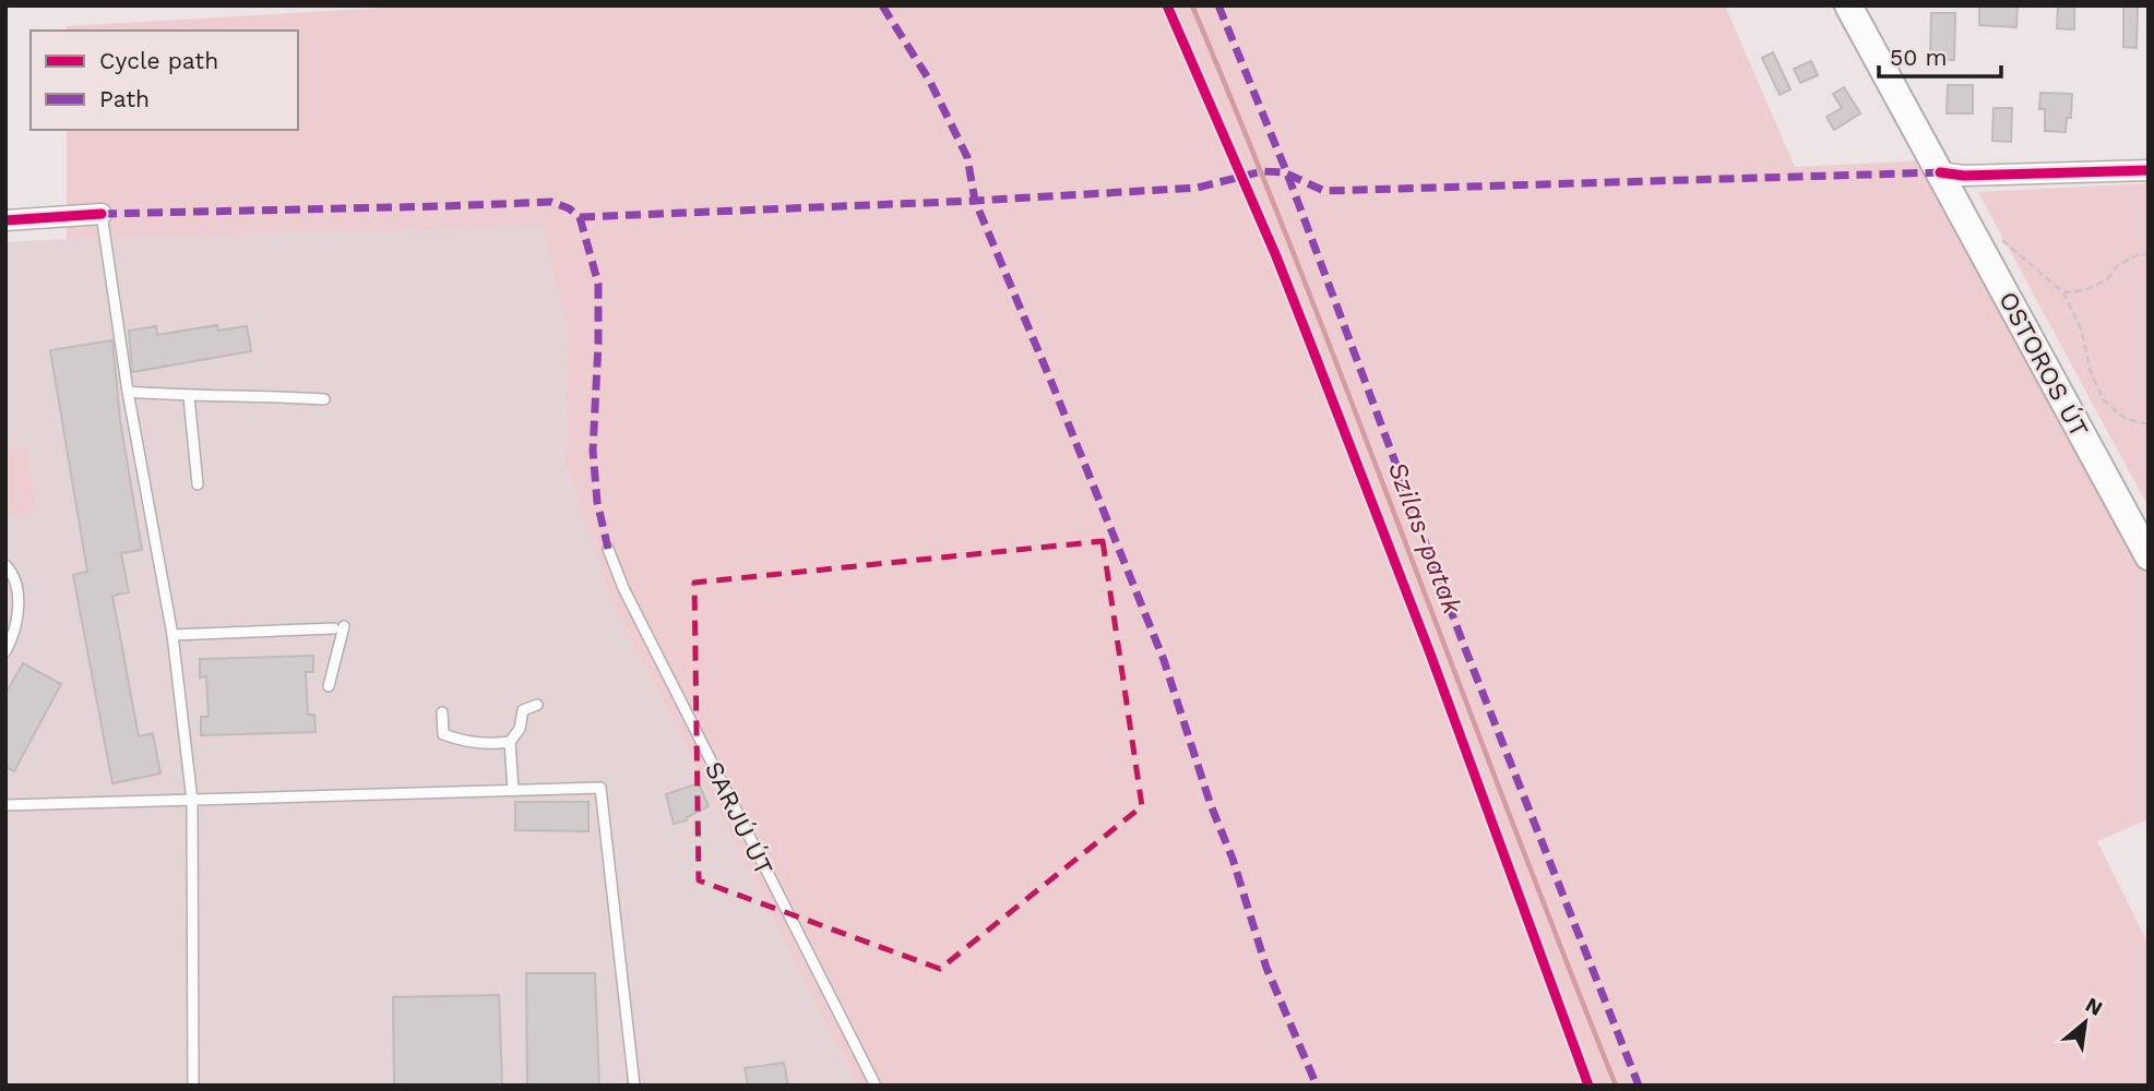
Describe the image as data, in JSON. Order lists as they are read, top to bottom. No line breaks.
{"streets":{"main road":["OSTOROS ÚT"],"lane":["SARJÚ ÚT"]},"water":["Szilas-patak"],"legend":["Cycle path","Path"],"scale_bar":"50 m","north":"top right"}
